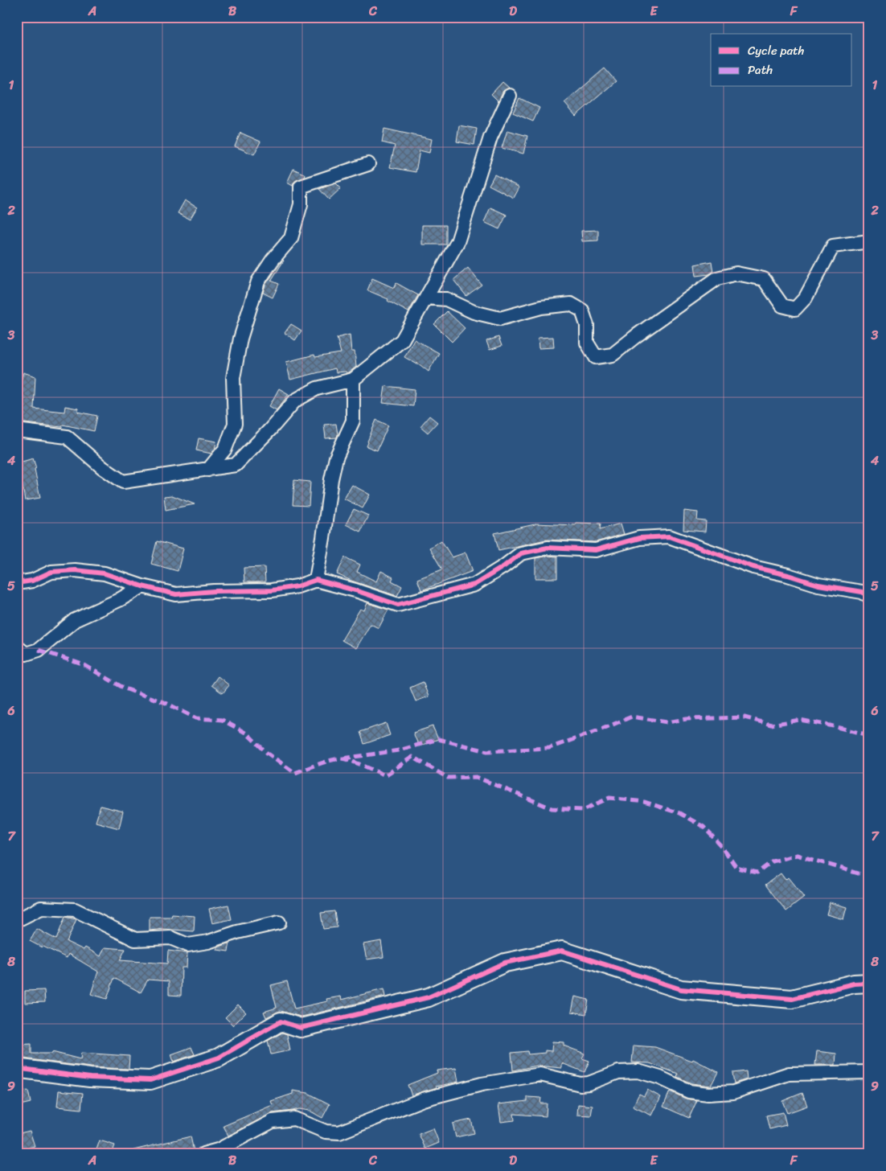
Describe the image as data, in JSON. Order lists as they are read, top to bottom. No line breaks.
{"legend":["Cycle path","Path"],"grid":{"columns":["A","B","C","D","E","F"],"rows":["1","2","3","4","5","6","7","8","9"]}}
